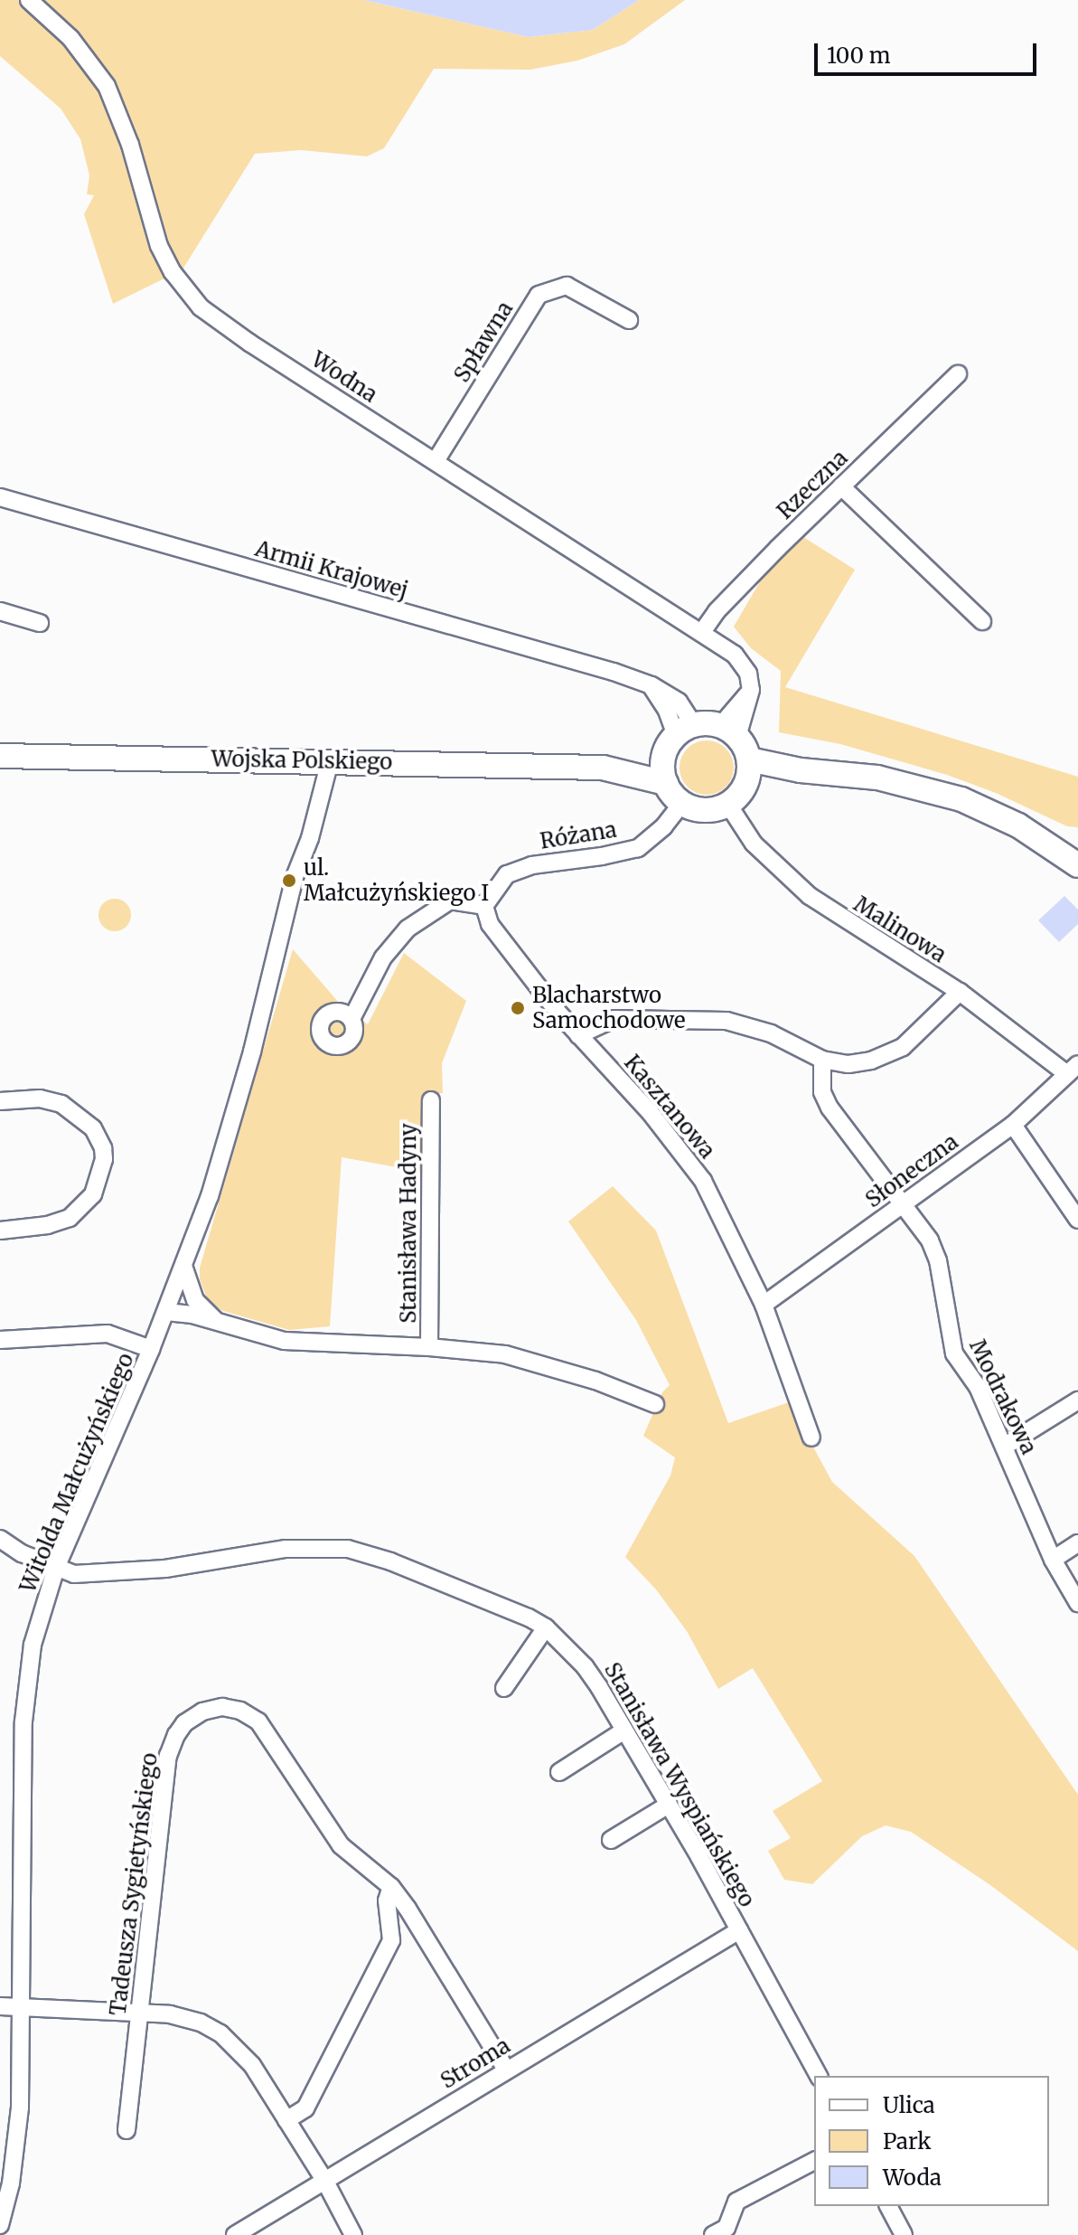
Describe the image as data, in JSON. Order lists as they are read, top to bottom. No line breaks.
{"streets":{"street":["Spławna","Wodna","Rzeczna","Armii Krajowej","Wojska Polskiego","Różana","Malinowa","Kasztanowa","Słoneczna","Stanisława Hadyny","Modrakowa","Witolda Małcużyńskiego","Stanisława Wyspiańskiego","Tadeusza Sygietyńskiego","Stroma"]},"crossings":[["Spławna","Wodna"],["Wodna","Rzeczna"],["Wodna","Armii Krajowej"],["Wodna","Wojska Polskiego"],["Wodna","Różana"],["Wodna","Malinowa"],["Armii Krajowej","Wojska Polskiego"],["Armii Krajowej","Różana"],["Armii Krajowej","Malinowa"],["Wojska Polskiego","Różana"],["Wojska Polskiego","Malinowa"],["Wojska Polskiego","Witolda Małcużyńskiego"],["Różana","Malinowa"],["Różana","Kasztanowa"],["Malinowa","Słoneczna"],["Kasztanowa","Słoneczna"],["Słoneczna","Modrakowa"],["Witolda Małcużyńskiego","Stanisława Wyspiańskiego"],["Stanisława Wyspiańskiego","Stroma"],["Tadeusza Sygietyńskiego","Stroma"]],"places":["ul. Małcużyńskiego I","Blacharstwo Samochodowe"],"legend":["Ulica","Park","Woda"],"scale_bar":"100 m"}
